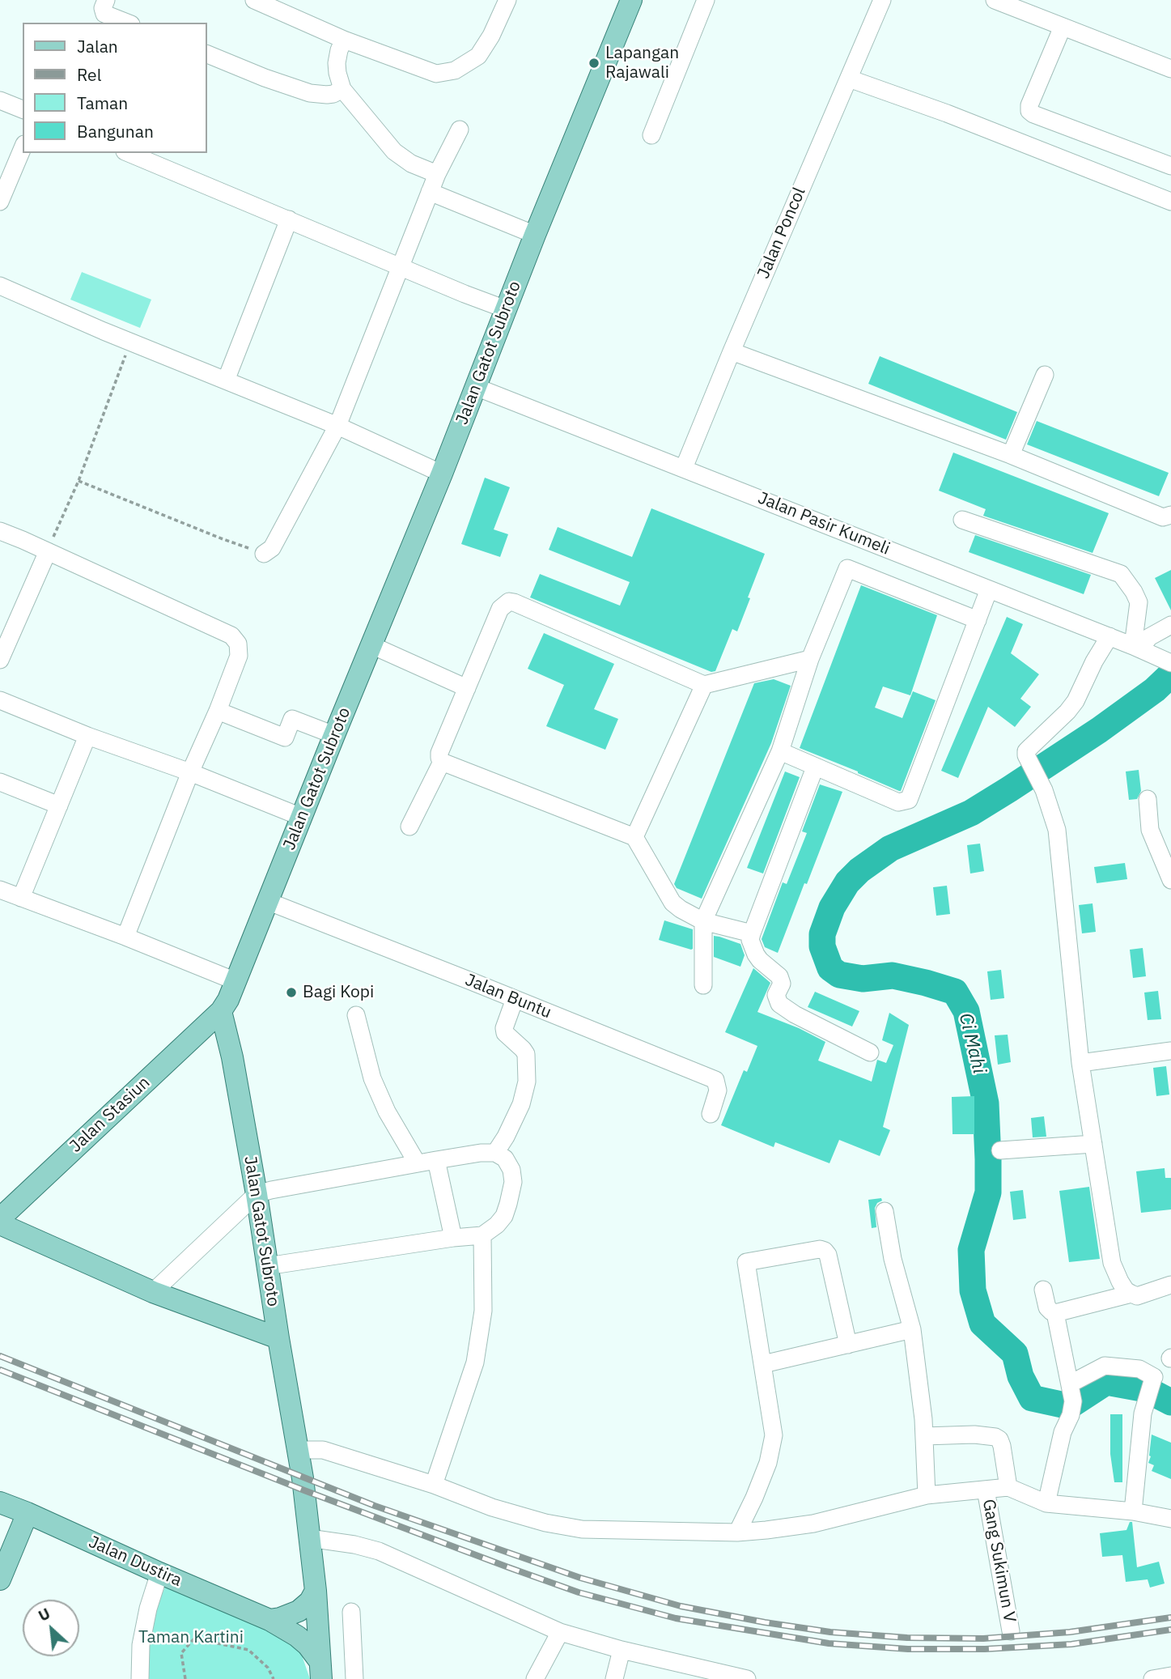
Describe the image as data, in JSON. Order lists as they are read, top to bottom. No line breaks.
{"streets":{"main road":["Jalan Gatot Subroto","Jalan Stasiun","Jalan Dustira"],"street":["Jalan Poncol","Jalan Pasir Kumeli","Jalan Buntu","Gang Sukimun V"]},"crossings":[["Jalan Poncol","Jalan Pasir Kumeli"],["Jalan Gatot Subroto","Jalan Pasir Kumeli"],["Jalan Gatot Subroto","Jalan Buntu"],["Jalan Gatot Subroto","Jalan Stasiun"],["Jalan Gatot Subroto","Jalan Dustira"]],"water":["Ci Mahi"],"parks":["Taman Kartini"],"places":["Lapangan Rajawali","Bagi Kopi"],"legend":["Jalan","Rel","Taman","Bangunan"],"north":"top left"}
